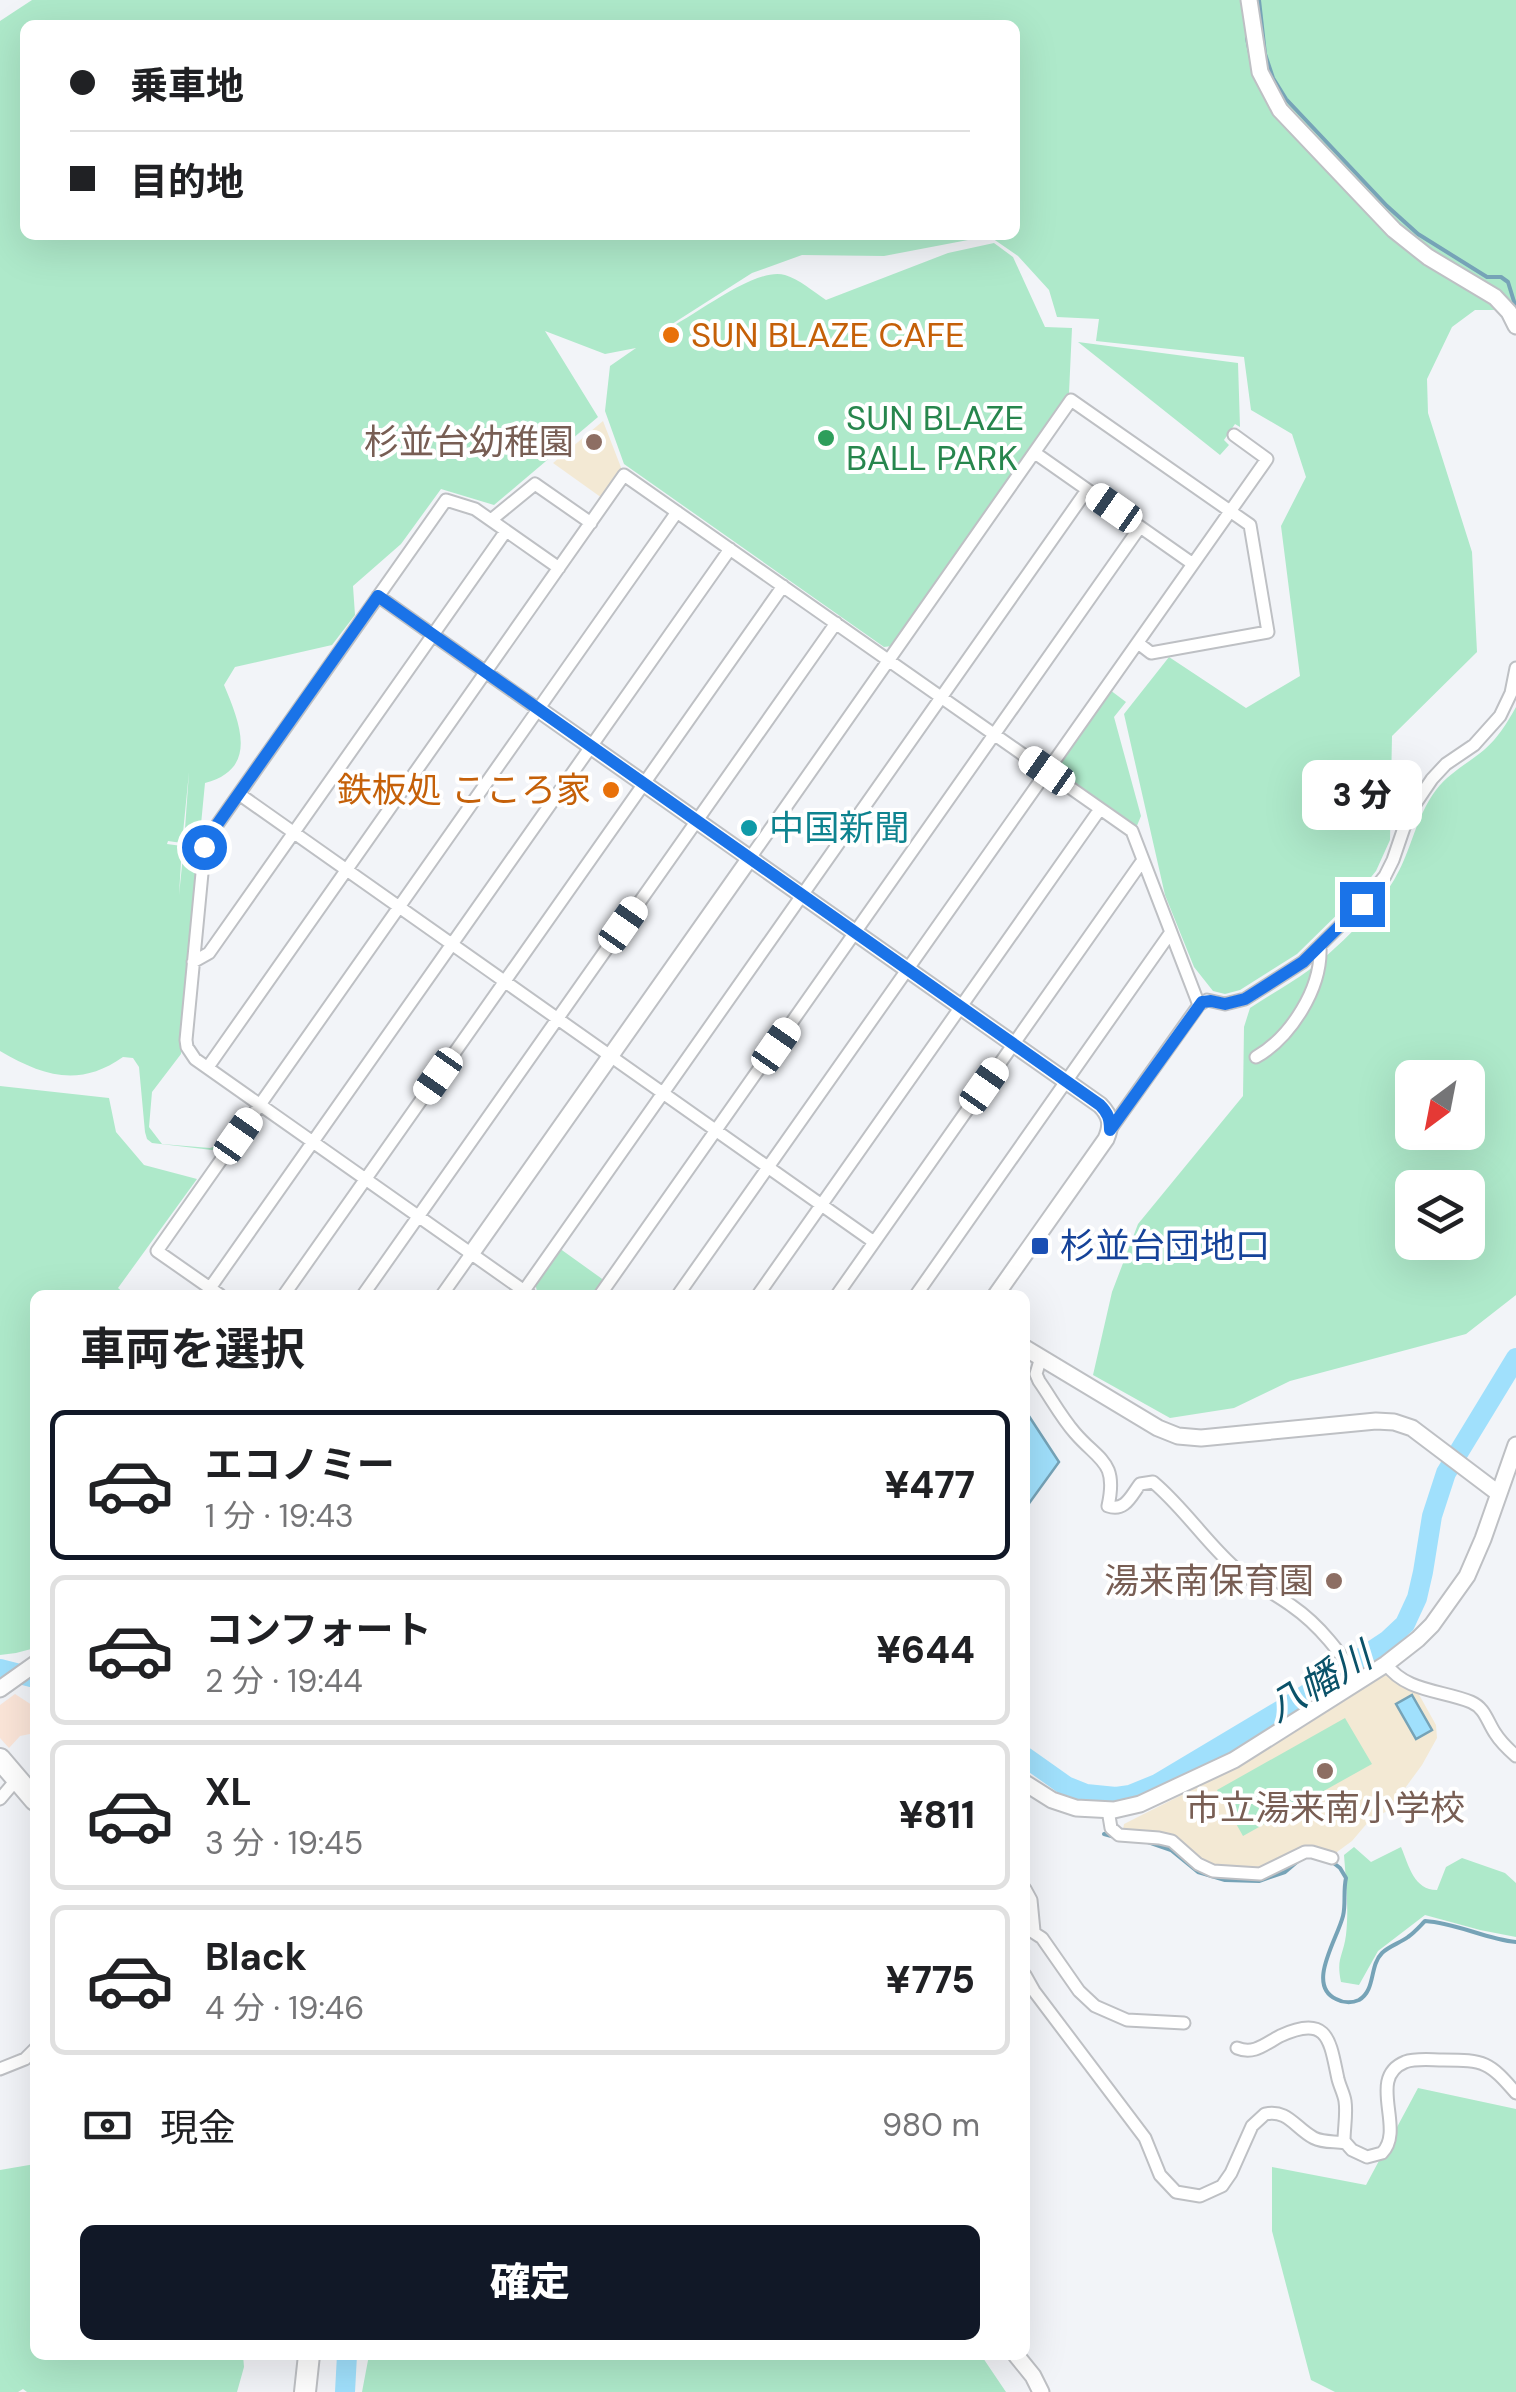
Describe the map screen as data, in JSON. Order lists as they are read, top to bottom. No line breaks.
{"water":["八幡川"],"places":{"other":["SUN BLAZE CAFE","SUN BLAZE BALL PARK","杉並台幼稚園","鉄板処 こころ家","中国新聞","湯来南保育園","市立湯来南小学校"],"transit":["杉並台団地口"]},"north":"bottom left","page":{"banner":["乗車地","目的地"],"bubble":"3 分","heading":"車両を選択","list":[{"name":"エコノミー","note":"1 分 · 19:43","value":"¥477"},{"name":"コンフォート","note":"2 分 · 19:44","value":"¥644"},{"name":"XL","note":"3 分 · 19:45","value":"¥811"},{"name":"Black","note":"4 分 · 19:46","value":"¥775"}],"pay":["現金","980 m"],"buttons":"確定"}}
